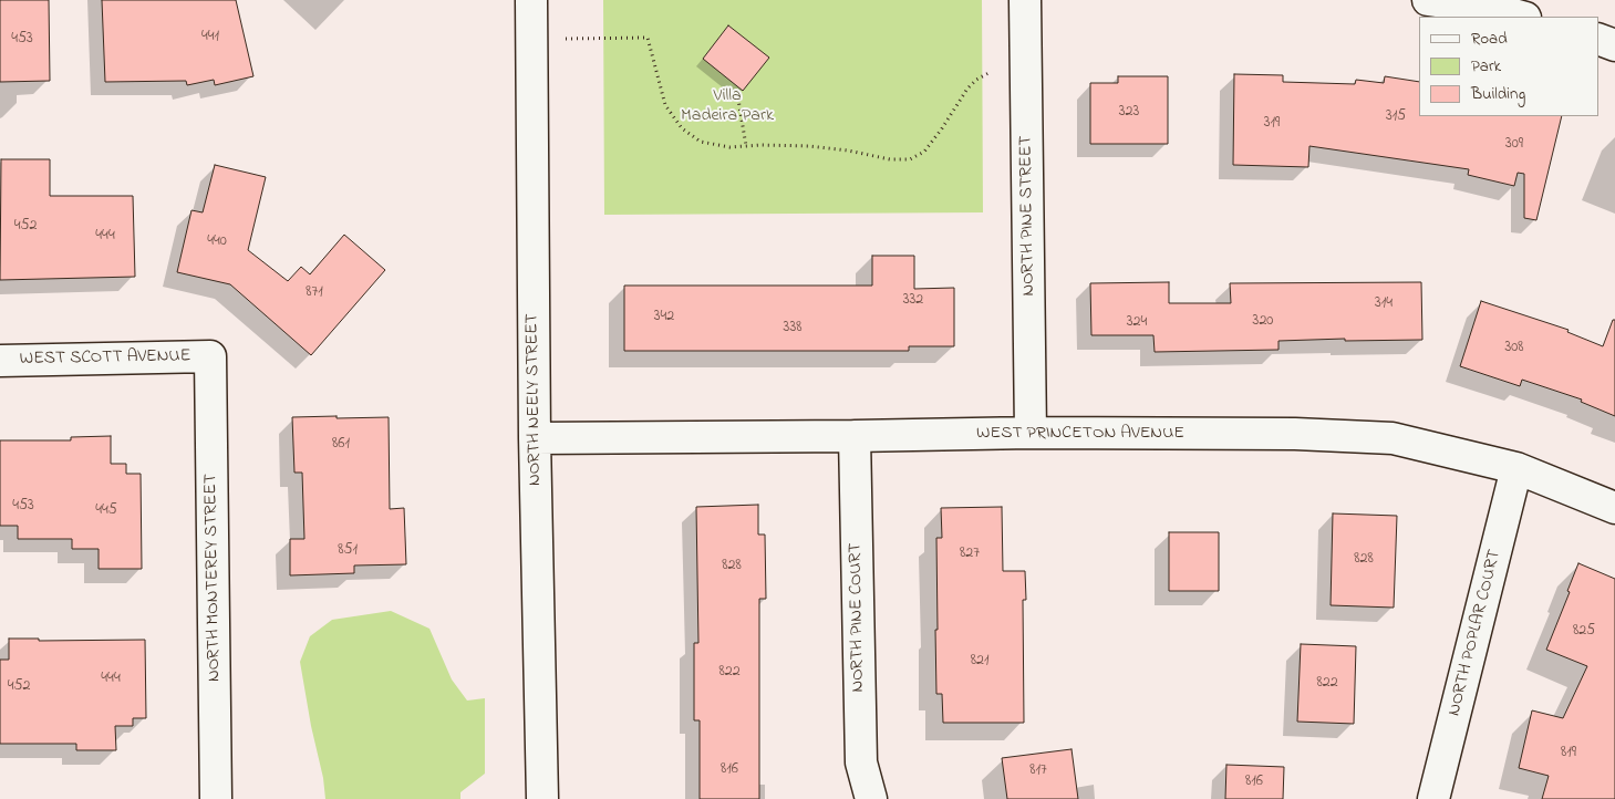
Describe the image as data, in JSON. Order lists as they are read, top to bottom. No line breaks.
{"streets":{"street":["NORTH PINE STREET","WEST SCOTT AVENUE","NORTH NEELY STREET","WEST PRINCETON AVENUE","NORTH MONTEREY STREET","NORTH PINE COURT","NORTH POPLAR COURT"]},"crossings":[["NORTH PINE STREET","WEST PRINCETON AVENUE"],["WEST SCOTT AVENUE","NORTH MONTEREY STREET"],["NORTH NEELY STREET","WEST PRINCETON AVENUE"],["WEST PRINCETON AVENUE","NORTH PINE COURT"],["WEST PRINCETON AVENUE","NORTH POPLAR COURT"]],"parks":["Villa Madeira Park"],"house_numbers":["441","453","323","315","319","309","452","444","440","871","332","314","342","320","324","338","308","861","453","445","851","827","828","828","825","821","822","444","822","452","819","816","817","816"],"legend":["Road","Park","Building"]}
